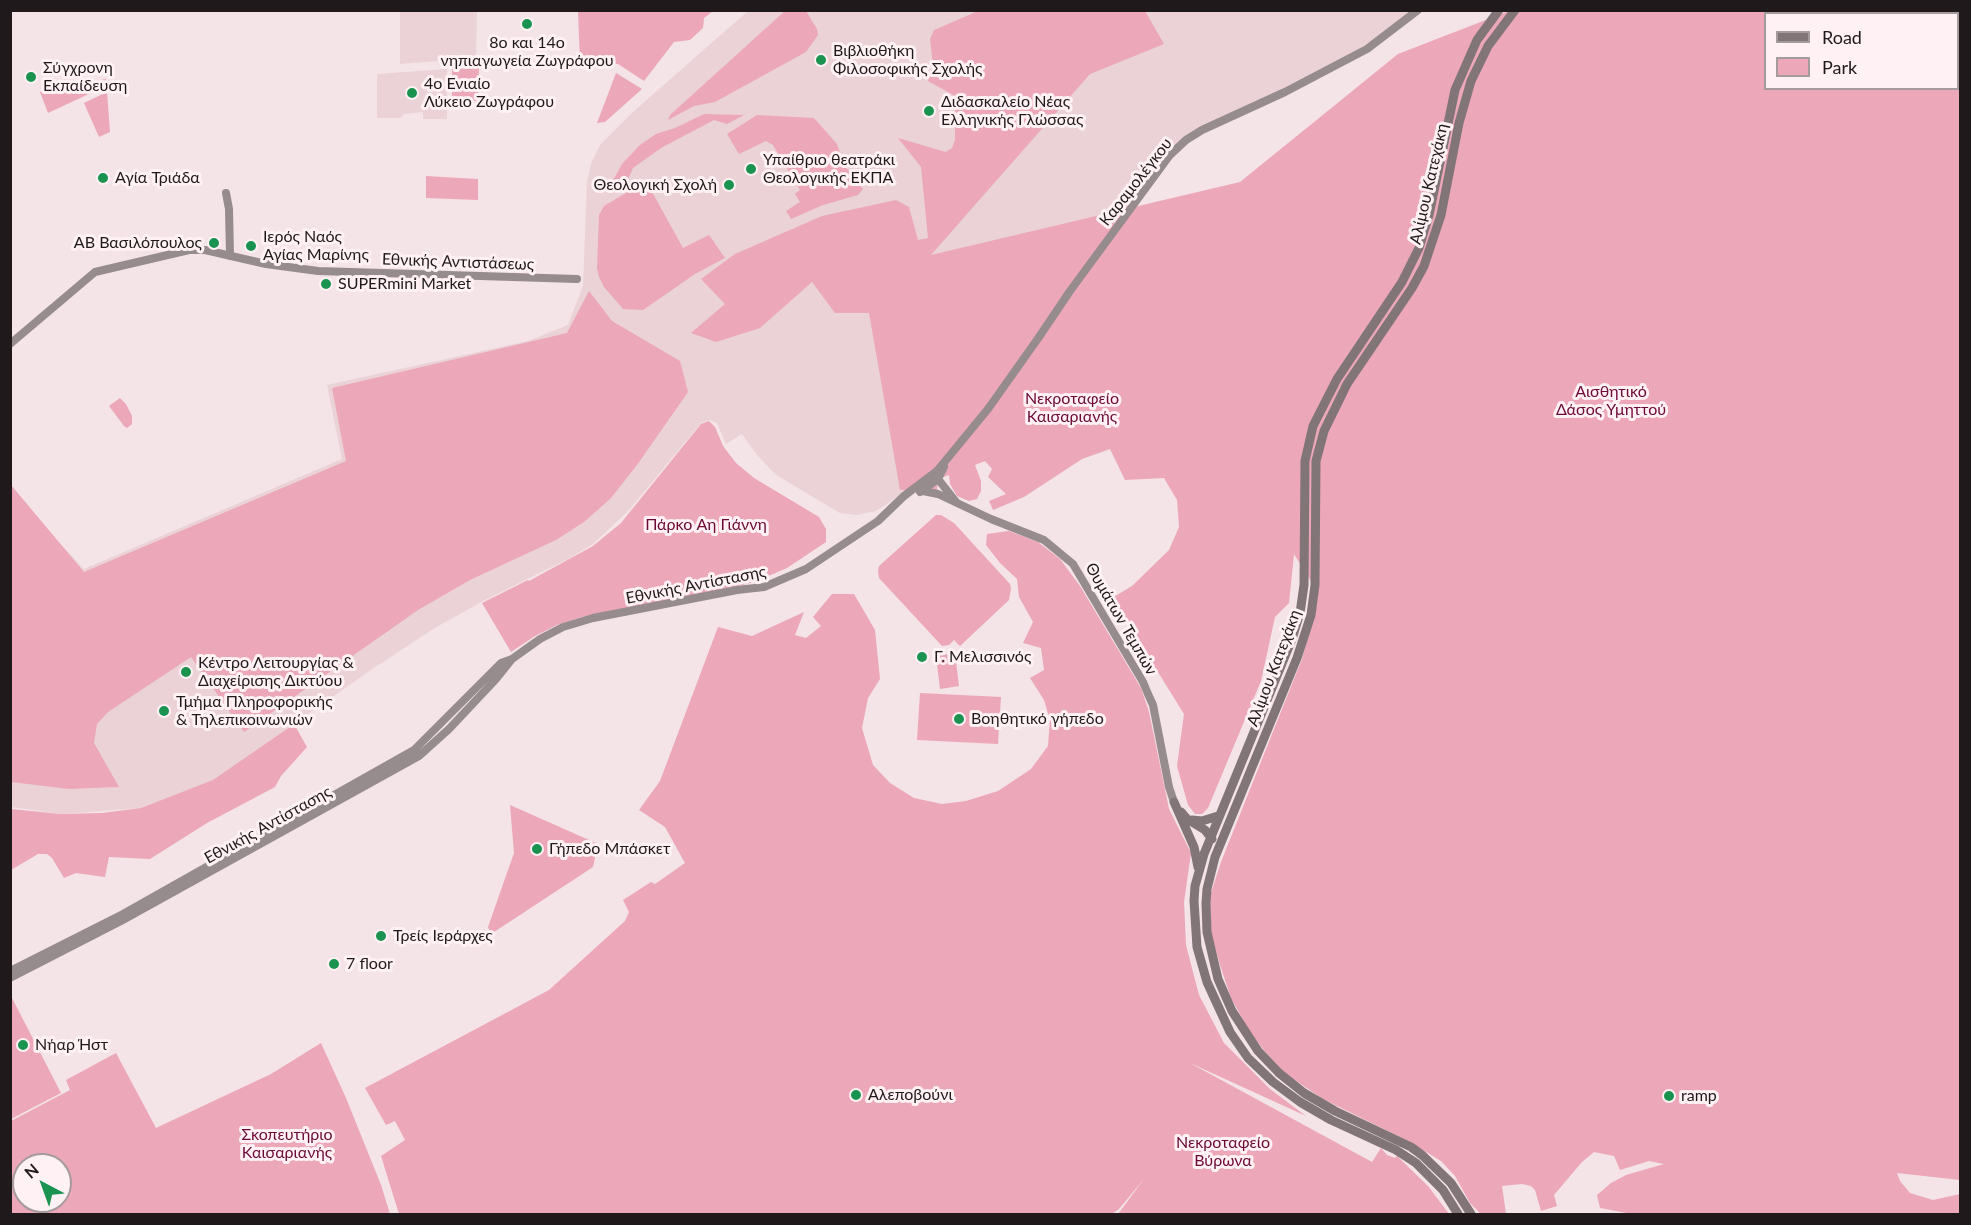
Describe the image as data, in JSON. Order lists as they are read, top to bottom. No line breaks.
{"streets":{"main road":["Καραμολέγκου","Αλίμου Κατεχάκη","Εθνικής Αντιστάσεως","Εθνικής Αντίστασης","Θυμάτων Τεμπών"]},"crossings":[["Καραμολέγκου","Εθνικής Αντίστασης"],["Εθνικής Αντίστασης","Θυμάτων Τεμπών"]],"parks":["Αισθητικό Δάσος Υμηττού","Νεκροταφείο Καισαριανής","Πάρκο Αη Γιάννη","Σκοπευτήριο Καισαριανής","Νεκροταφείο Βύρωνα"],"places":["8ο και 14ο νηπιαγωγεία Ζωγράφου","Βιβλιοθήκη Φιλοσοφικής Σχολής","Σύγχρονη Εκπαίδευση","4ο Ενιαίο Λύκειο Ζωγράφου","Διδασκαλείο Νέας Ελληνικής Γλώσσας","Υπαίθριο θεατράκι Θεολογικής ΕΚΠΑ","Αγία Τριάδα","Θεολογική Σχολή","ΑΒ Βασιλόπουλος","Ιερός Ναός Αγίας Μαρίνης","SUPERmini Market","Γ. Μελισσινός","Κέντρο Λειτουργίας & Διαχείρισης Δικτύου","Τμήμα Πληροφορικής & Τηλεπικοινωνιών","Βοηθητικό γήπεδο","Γήπεδο Μπάσκετ","Τρείς Ιεράρχες","7 floor","Νήαρ Ήστ","Αλεποβούνι","ramp"],"legend":["Road","Park"],"north":"top left"}
